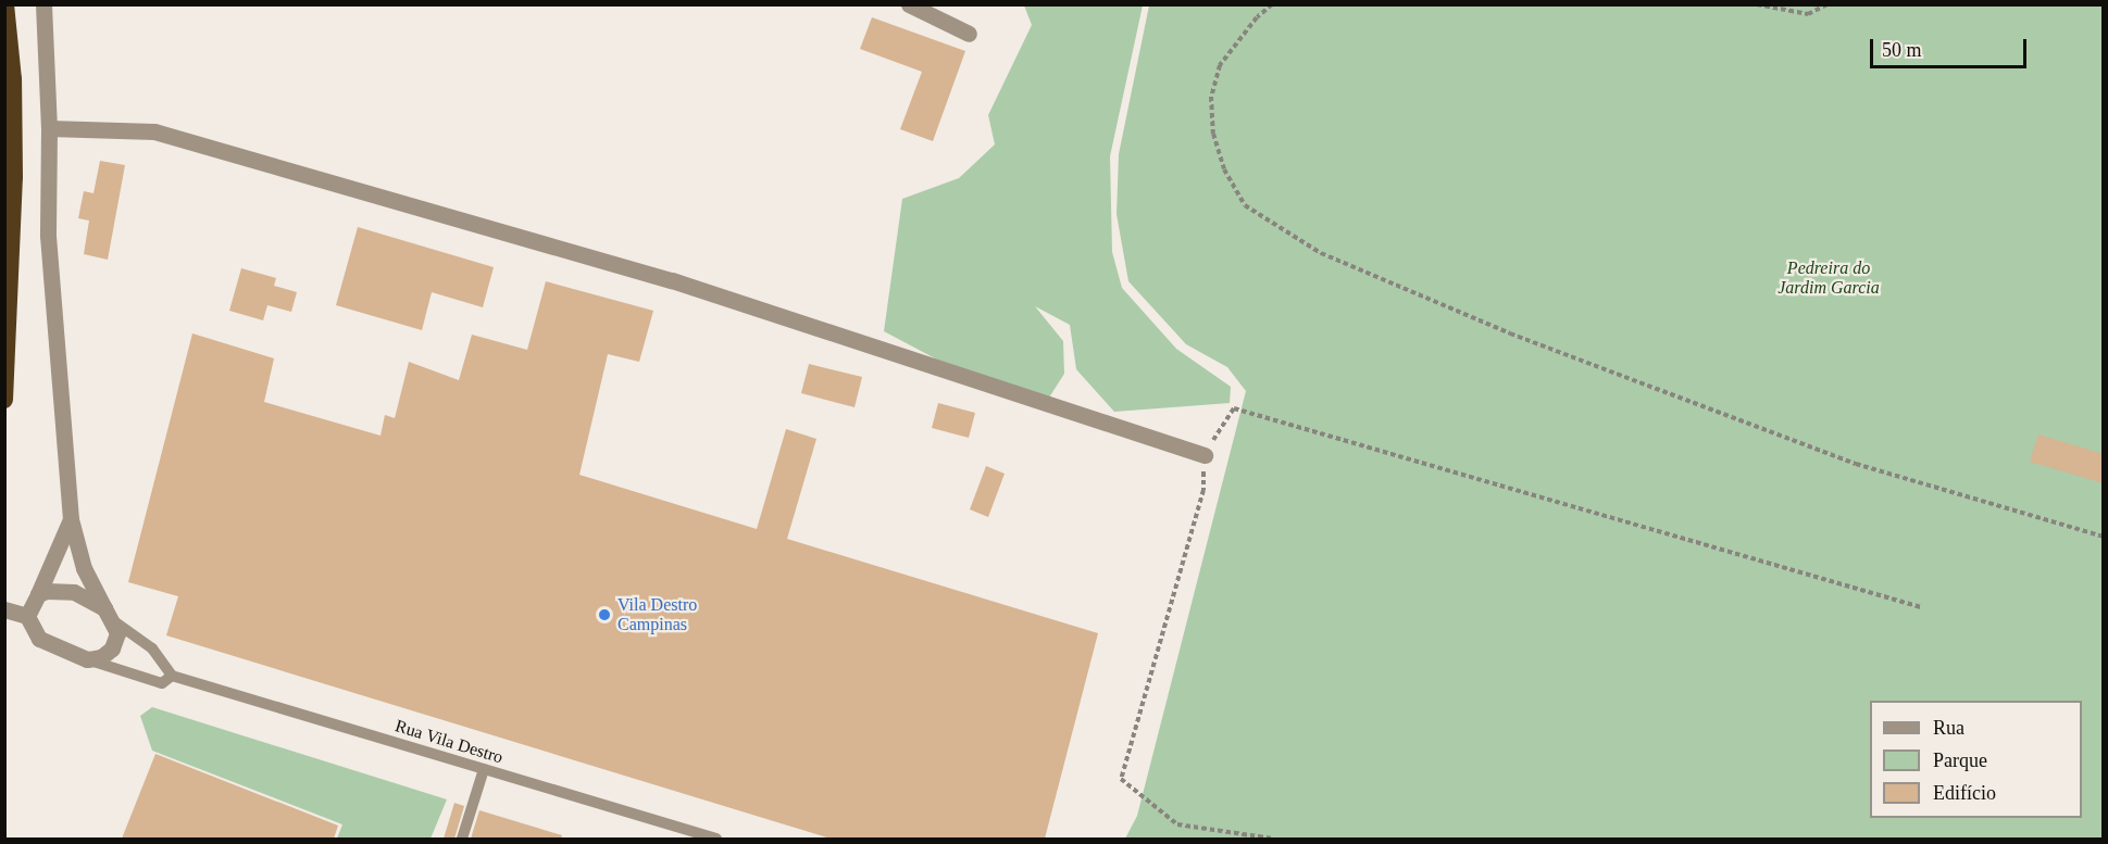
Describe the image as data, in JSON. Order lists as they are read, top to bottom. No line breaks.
{"streets":{"lane":["Rua Vila Destro"]},"parks":["Pedreira do Jardim Garcia"],"places":["Vila Destro Campinas"],"legend":["Rua","Parque","Edifício"],"scale_bar":"50 m"}
